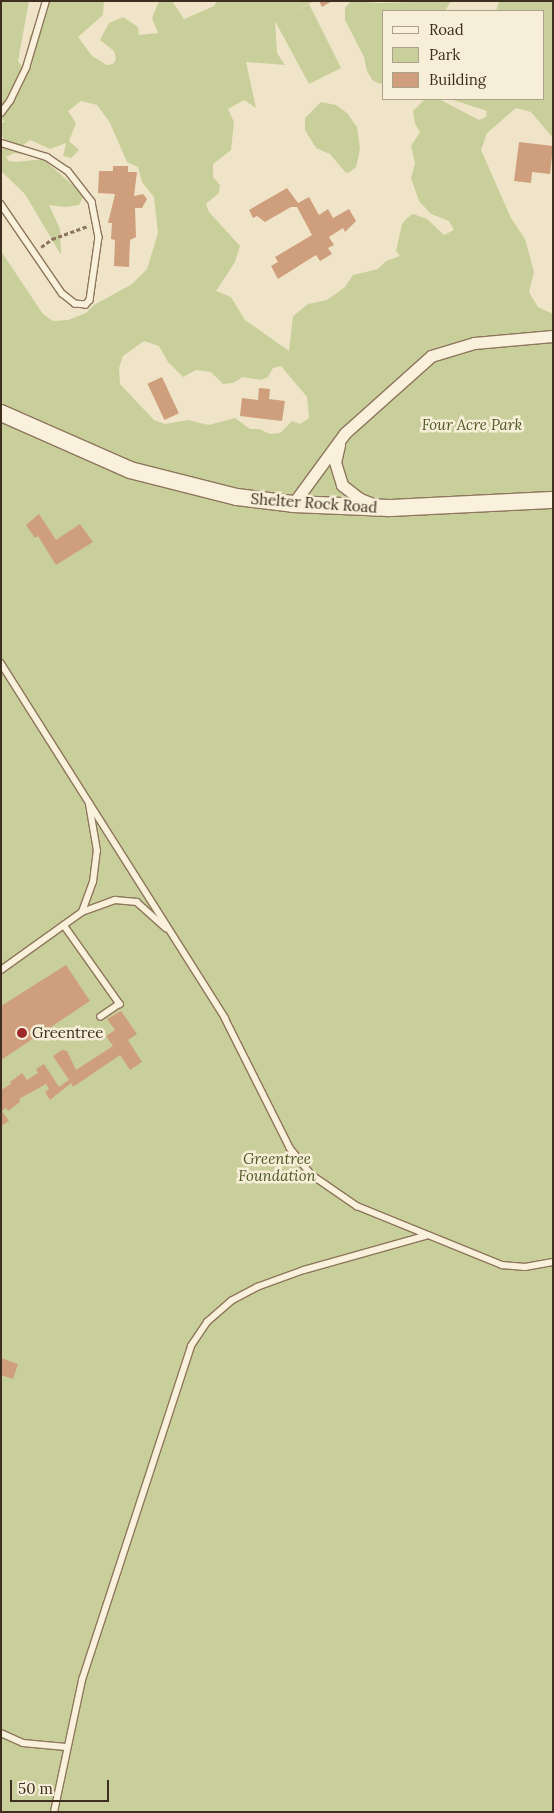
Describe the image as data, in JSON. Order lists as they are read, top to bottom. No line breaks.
{"streets":{"main road":["Shelter Rock Road"]},"parks":["Four Acre Park","Greentree Foundation"],"places":["Greentree"],"legend":["Road","Park","Building"],"scale_bar":"50 m"}
